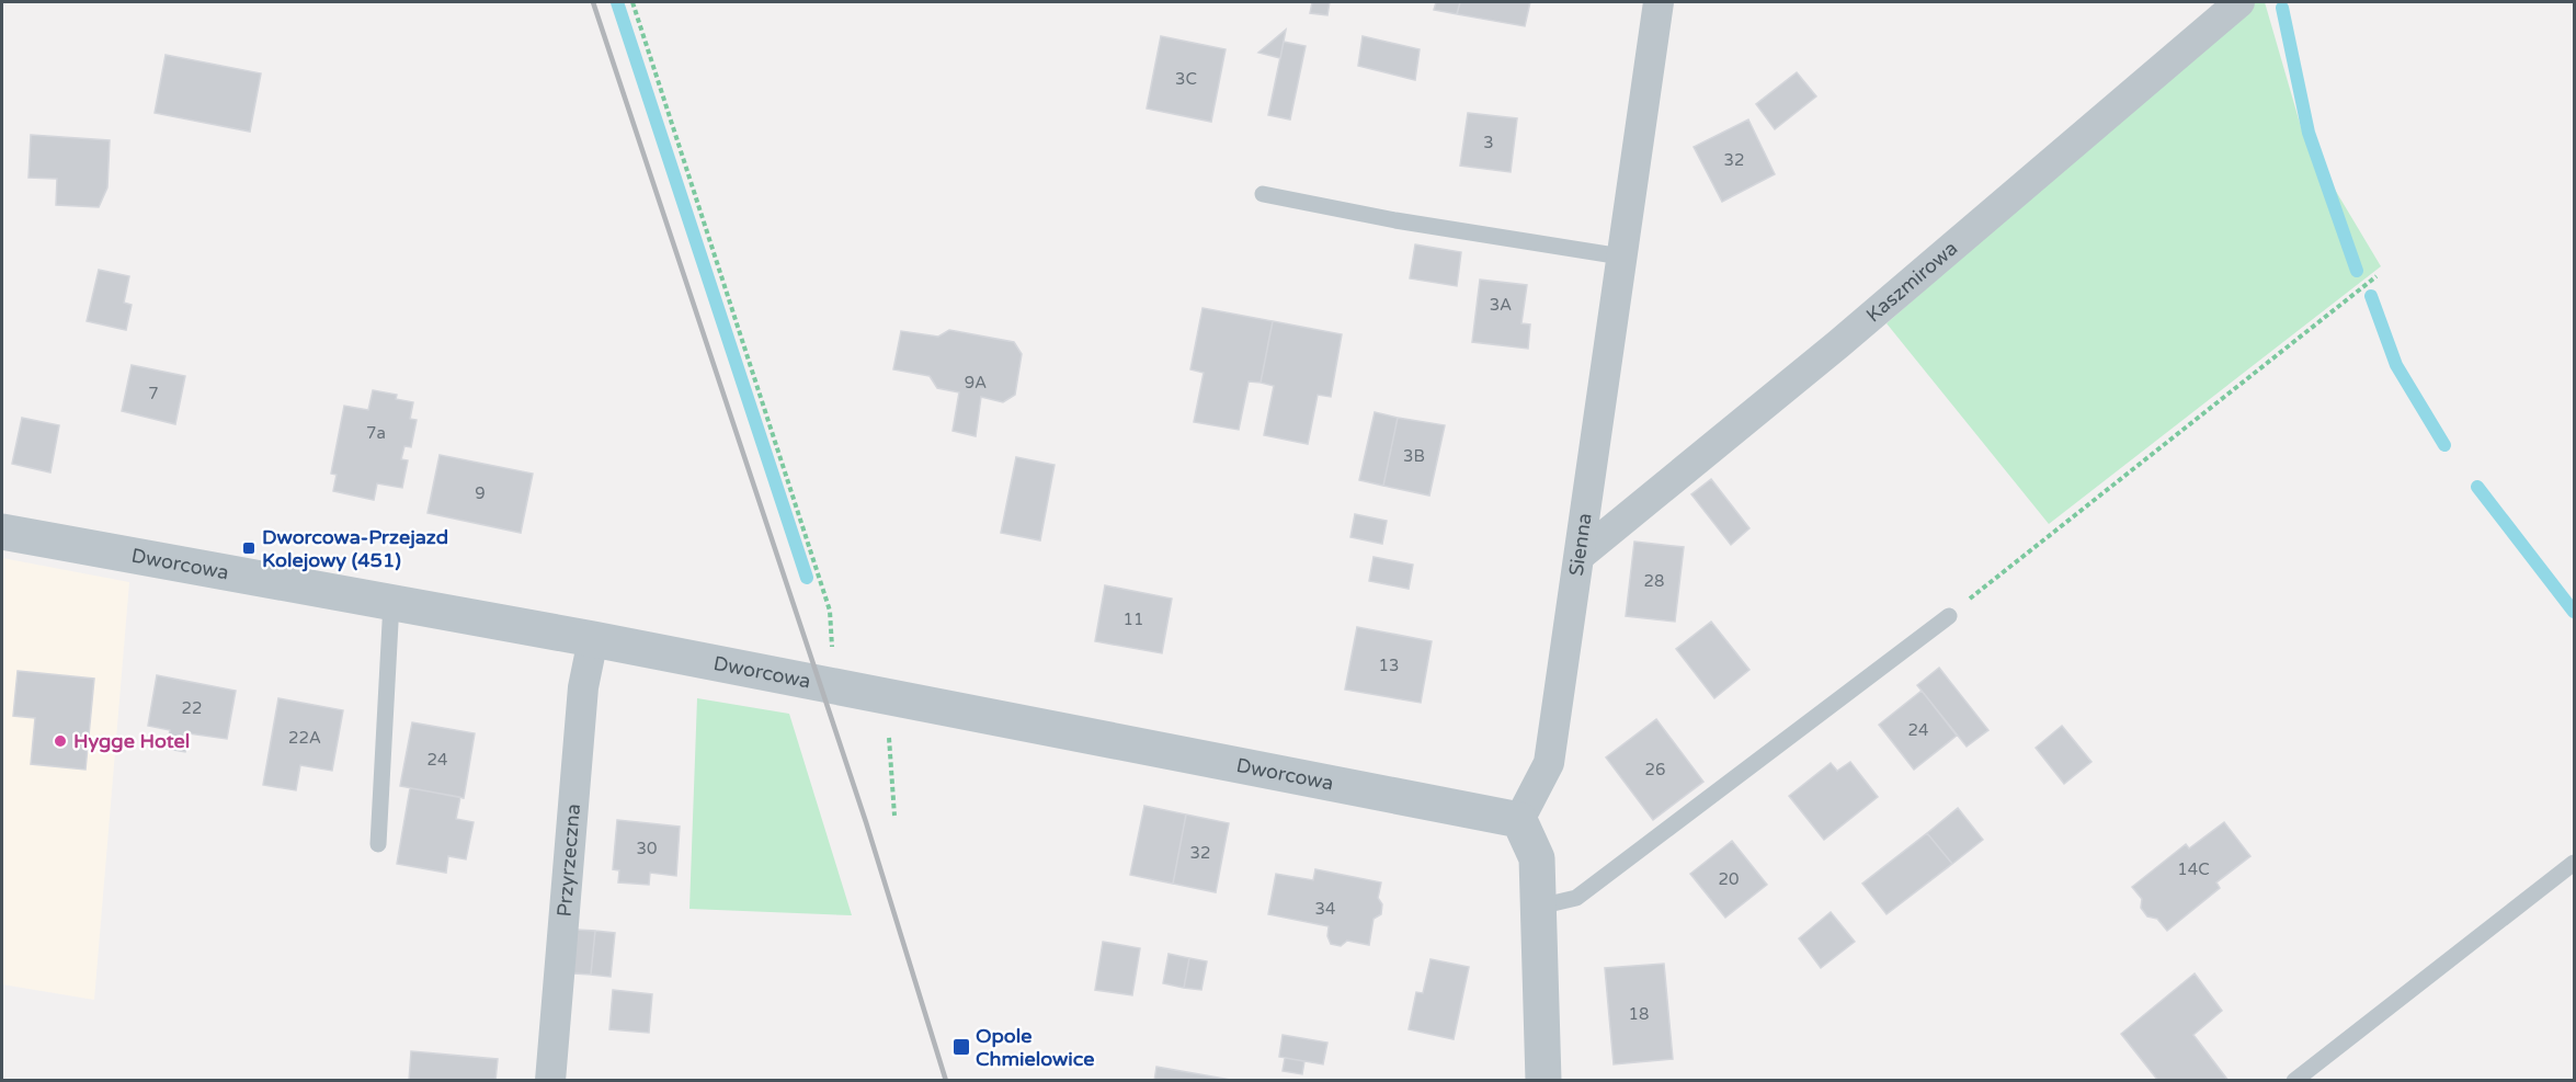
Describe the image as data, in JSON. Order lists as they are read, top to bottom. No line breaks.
{"streets":{"street":["Kaszmirowa","Sienna","Dworcowa","Przyrzeczna"]},"crossings":[["Kaszmirowa","Sienna"],["Sienna","Dworcowa"],["Dworcowa","Przyrzeczna"]],"places":{"transit":["Dworcowa-Przejazd Kolejowy (451)","Opole Chmielowice"],"other":["Hygge Hotel"]},"house_numbers":["3C","3","32","3A","9A","7","7a","3B","9","28","11","13","22","24","22A","24","26","30","32","14C","20","34","18"]}
